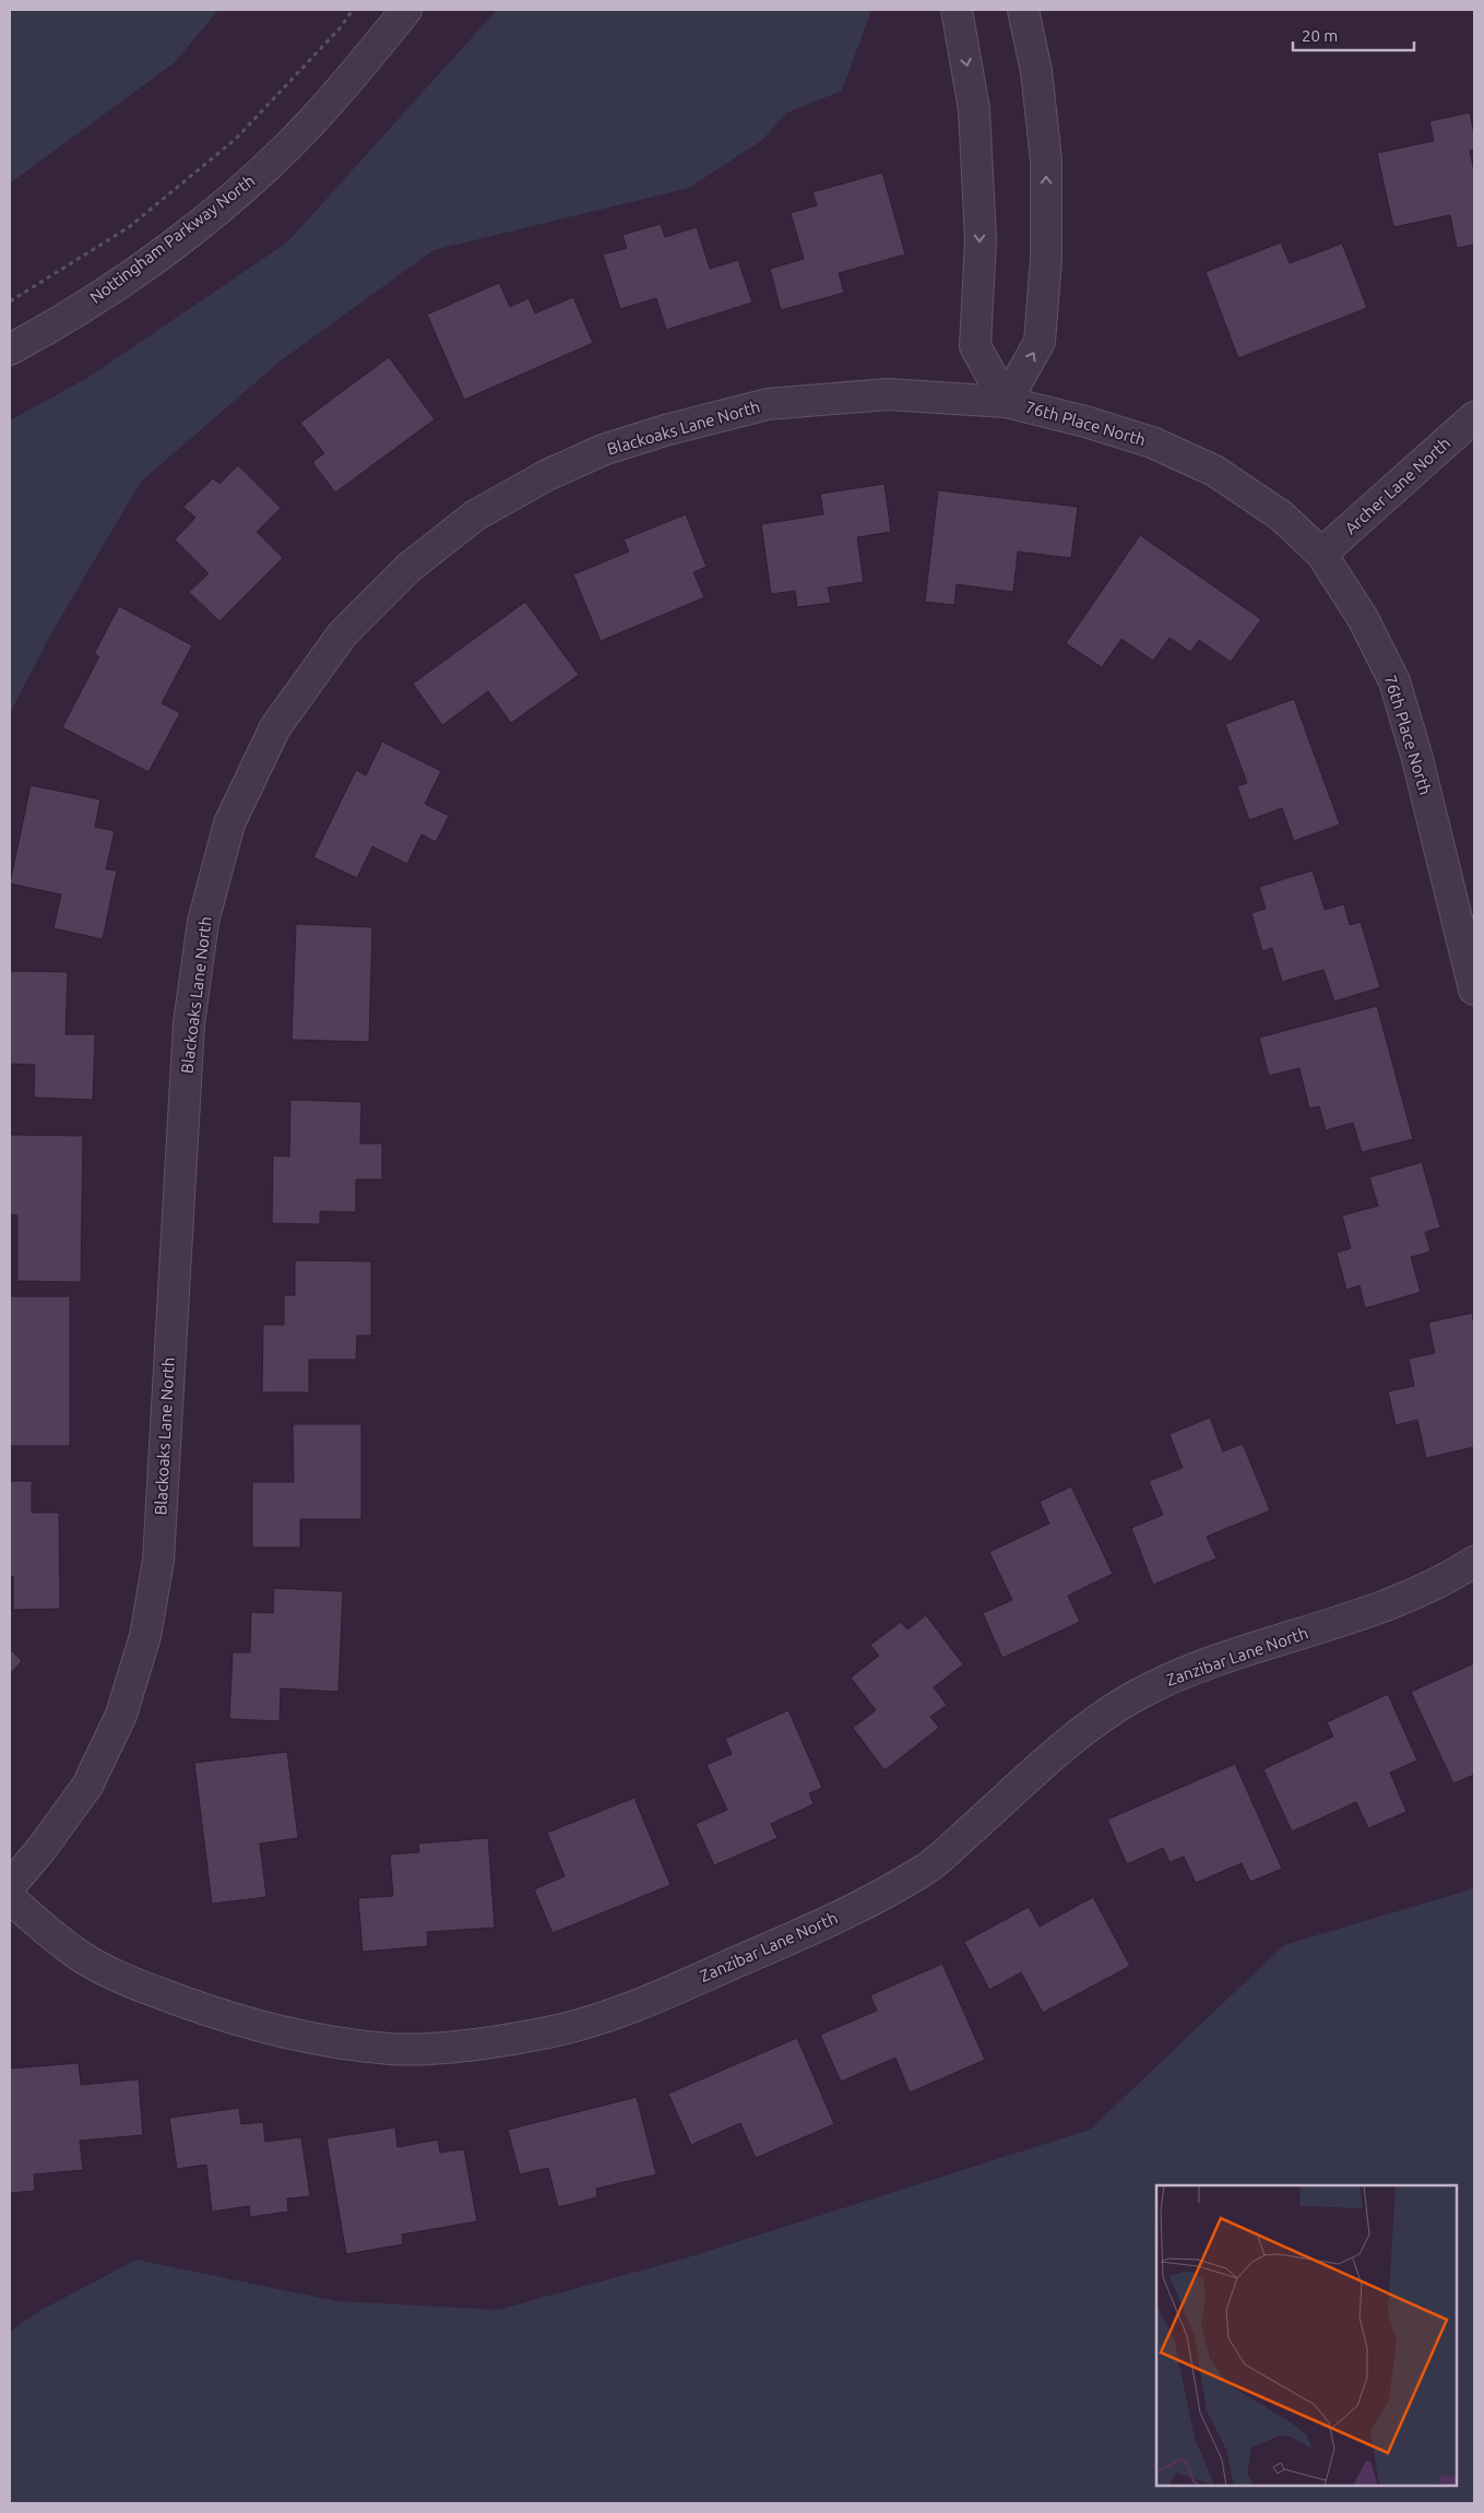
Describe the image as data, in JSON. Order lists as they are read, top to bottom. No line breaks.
{"streets":{"street":["Nottingham Parkway North","76th Place North","Blackoaks Lane North","Archer Lane North","Zanzibar Lane North"]},"crossings":[["76th Place North","Blackoaks Lane North"],["76th Place North","Archer Lane North"]],"scale_bar":"20 m"}
